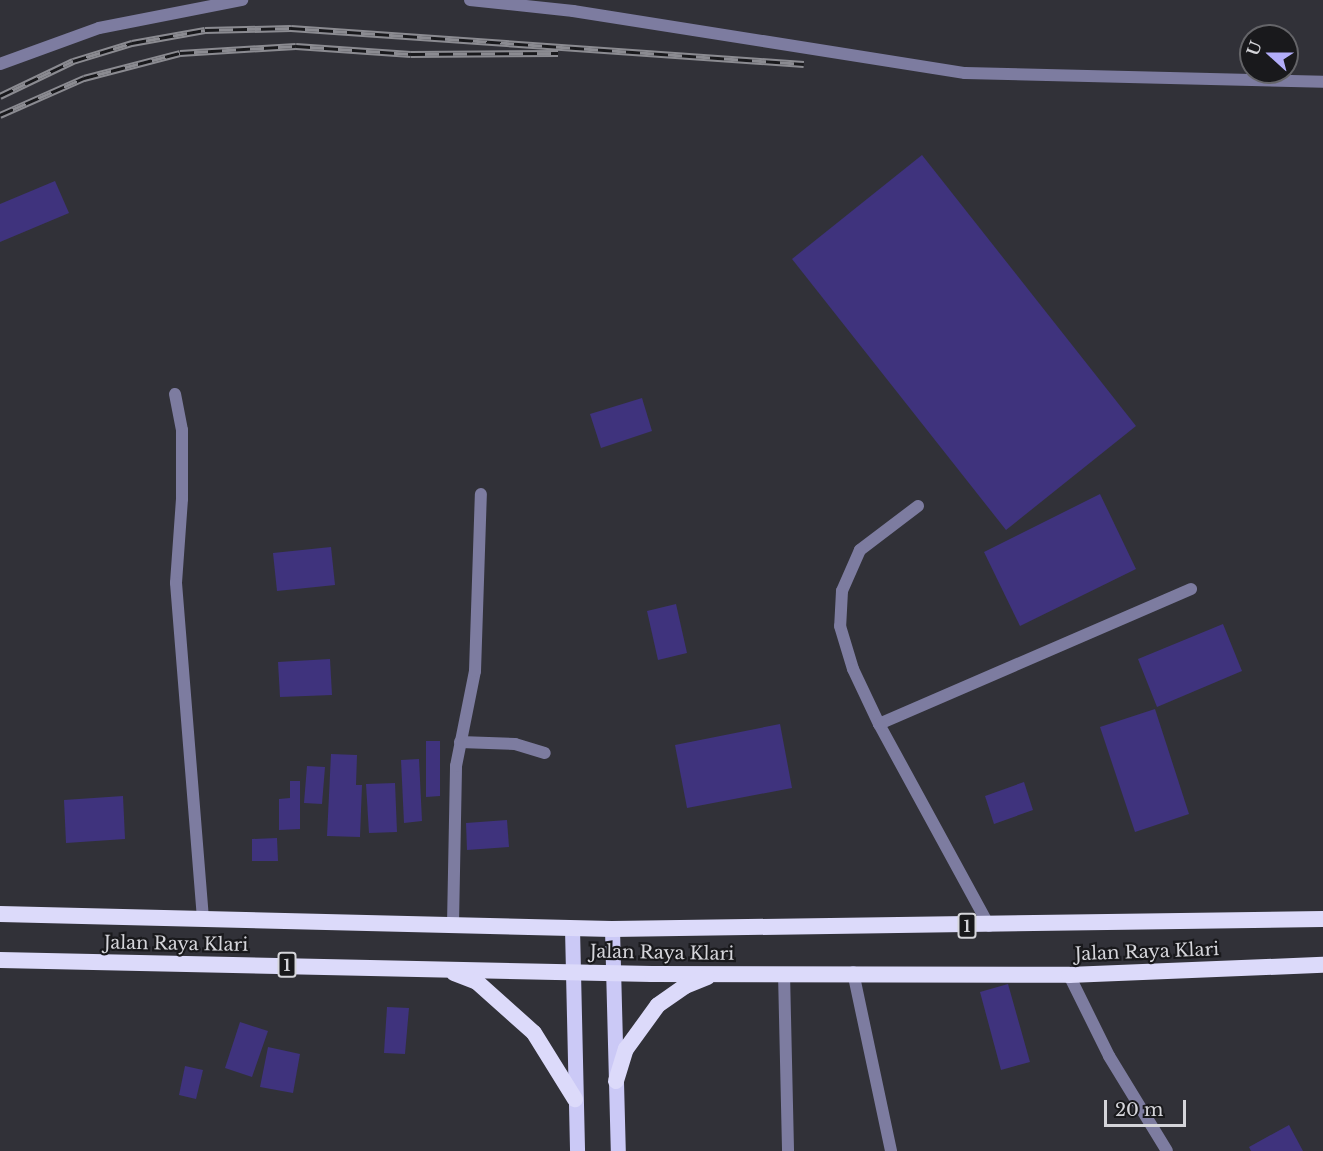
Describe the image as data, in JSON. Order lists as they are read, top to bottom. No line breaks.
{"streets":{"highway":["1","Jalan Raya Klari"]},"scale_bar":"20 m","north":"left"}
